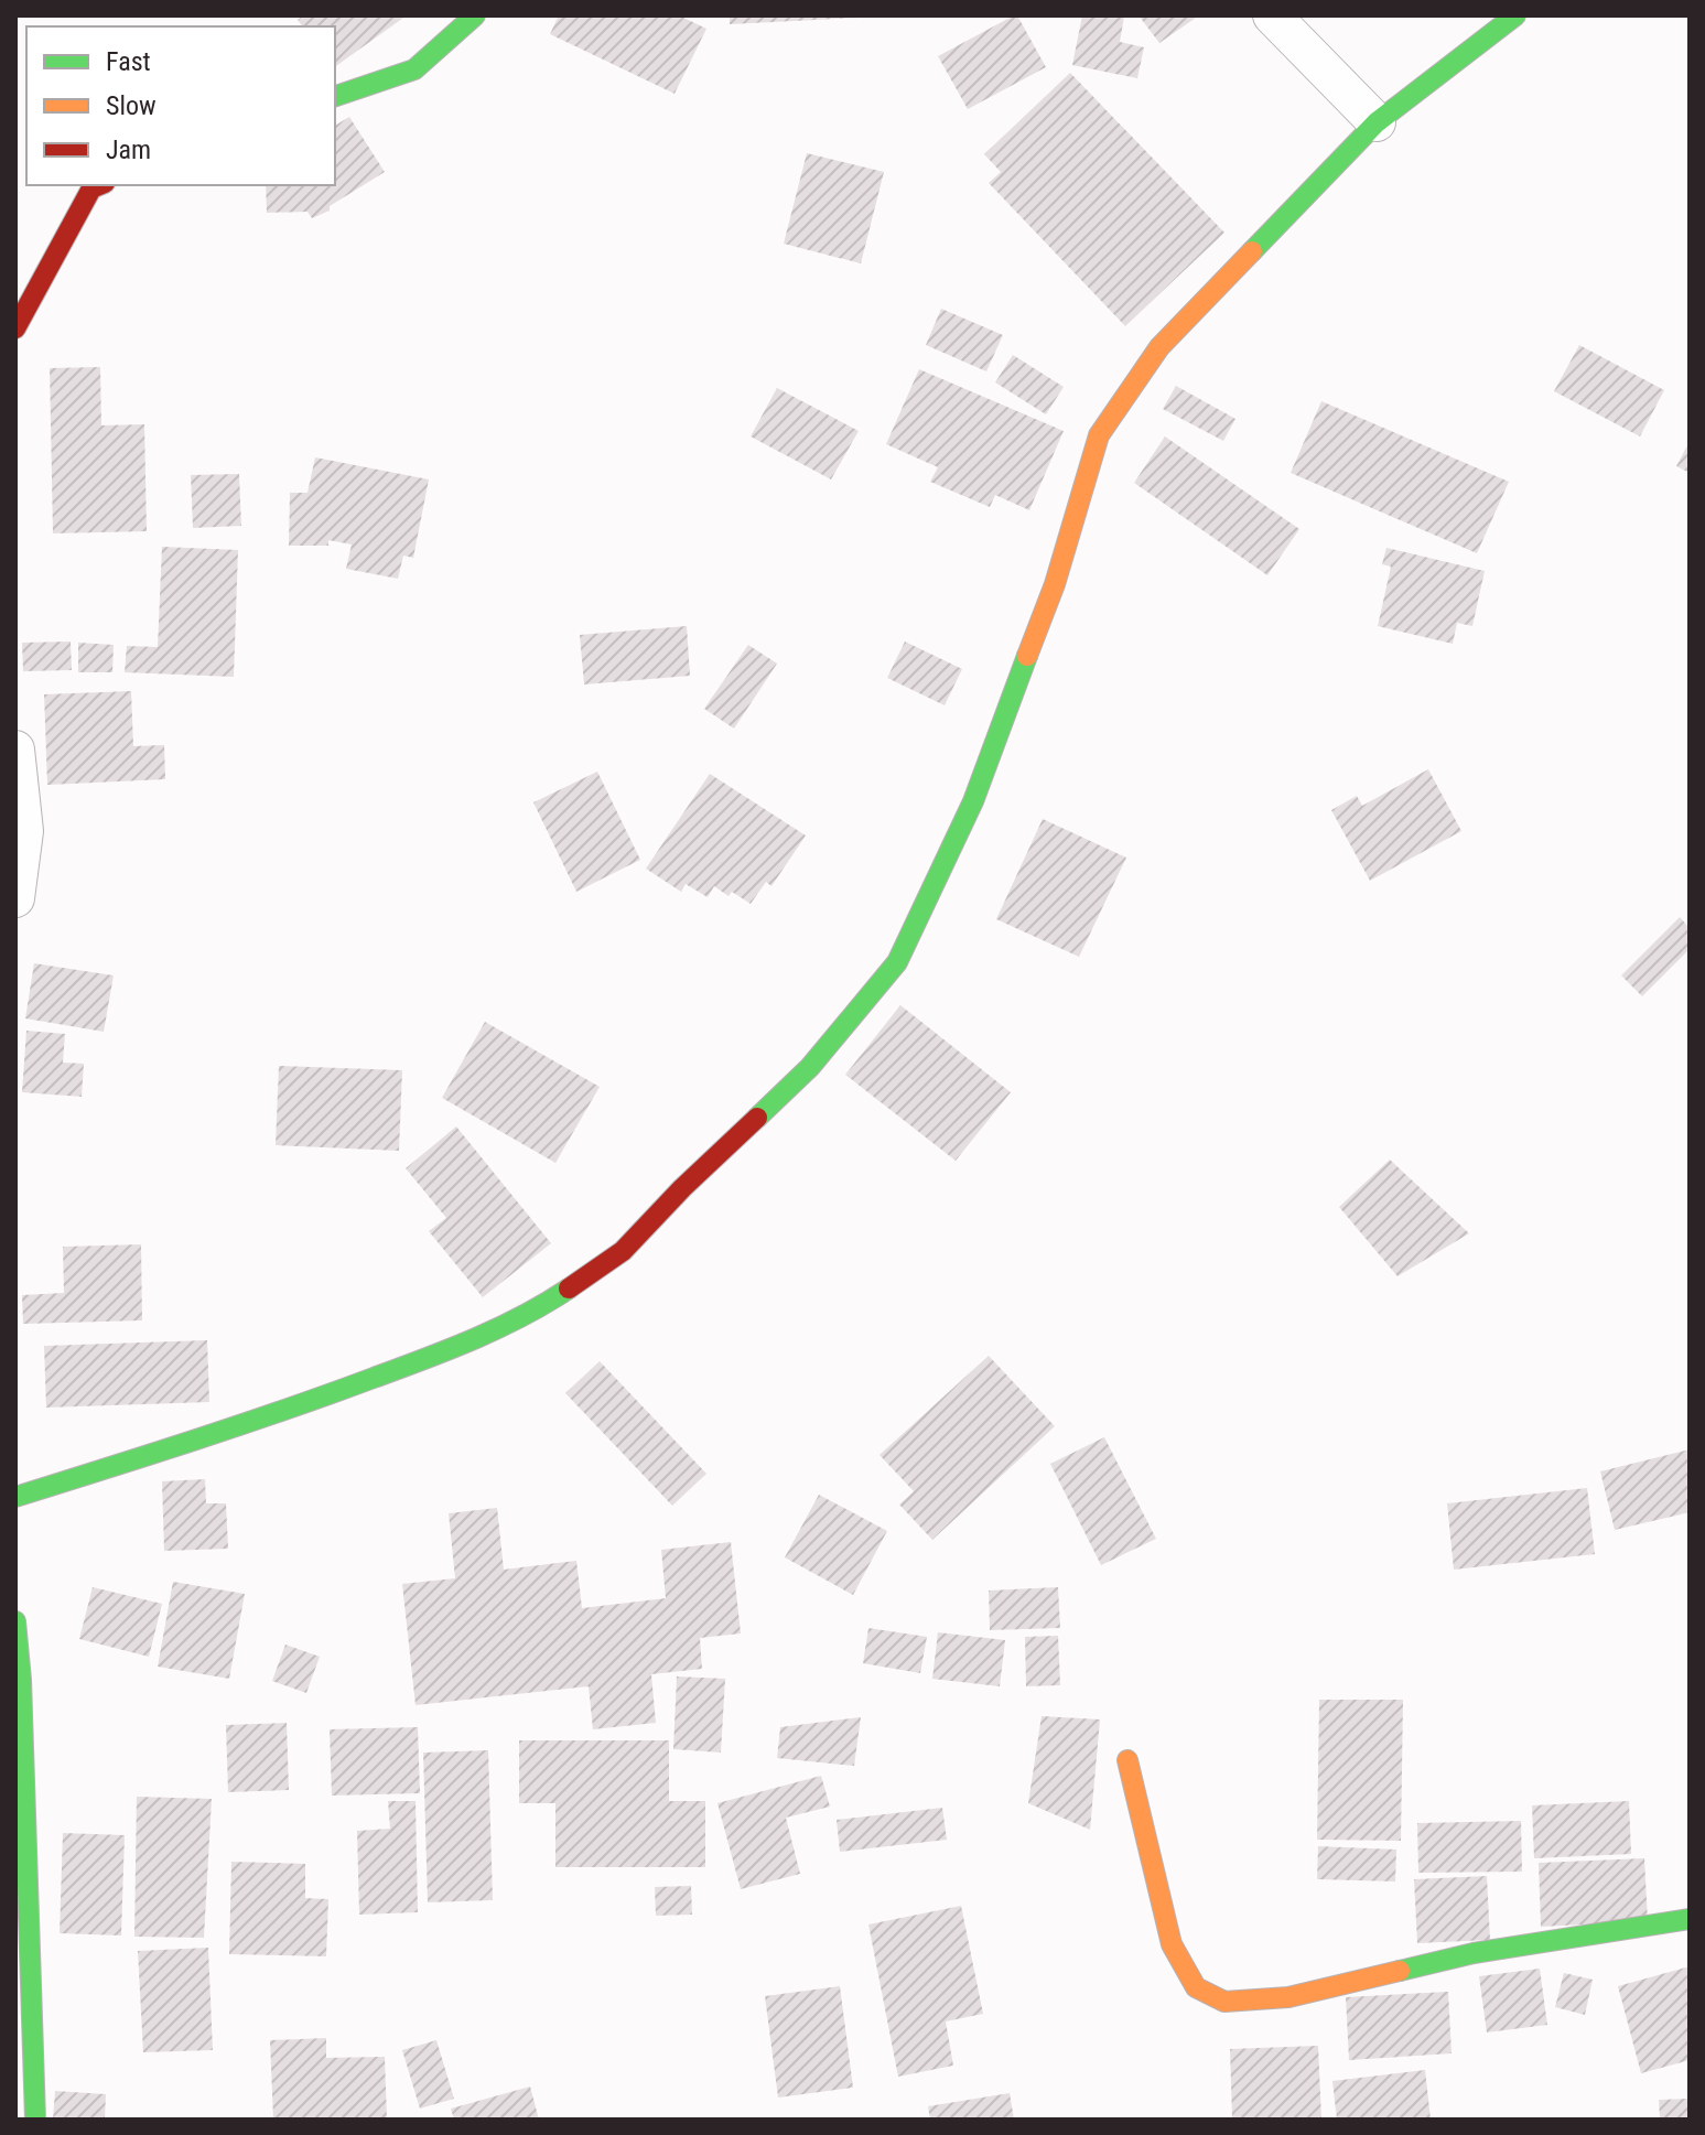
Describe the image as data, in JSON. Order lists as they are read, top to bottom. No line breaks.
{"legend":["Fast","Slow","Jam"]}
